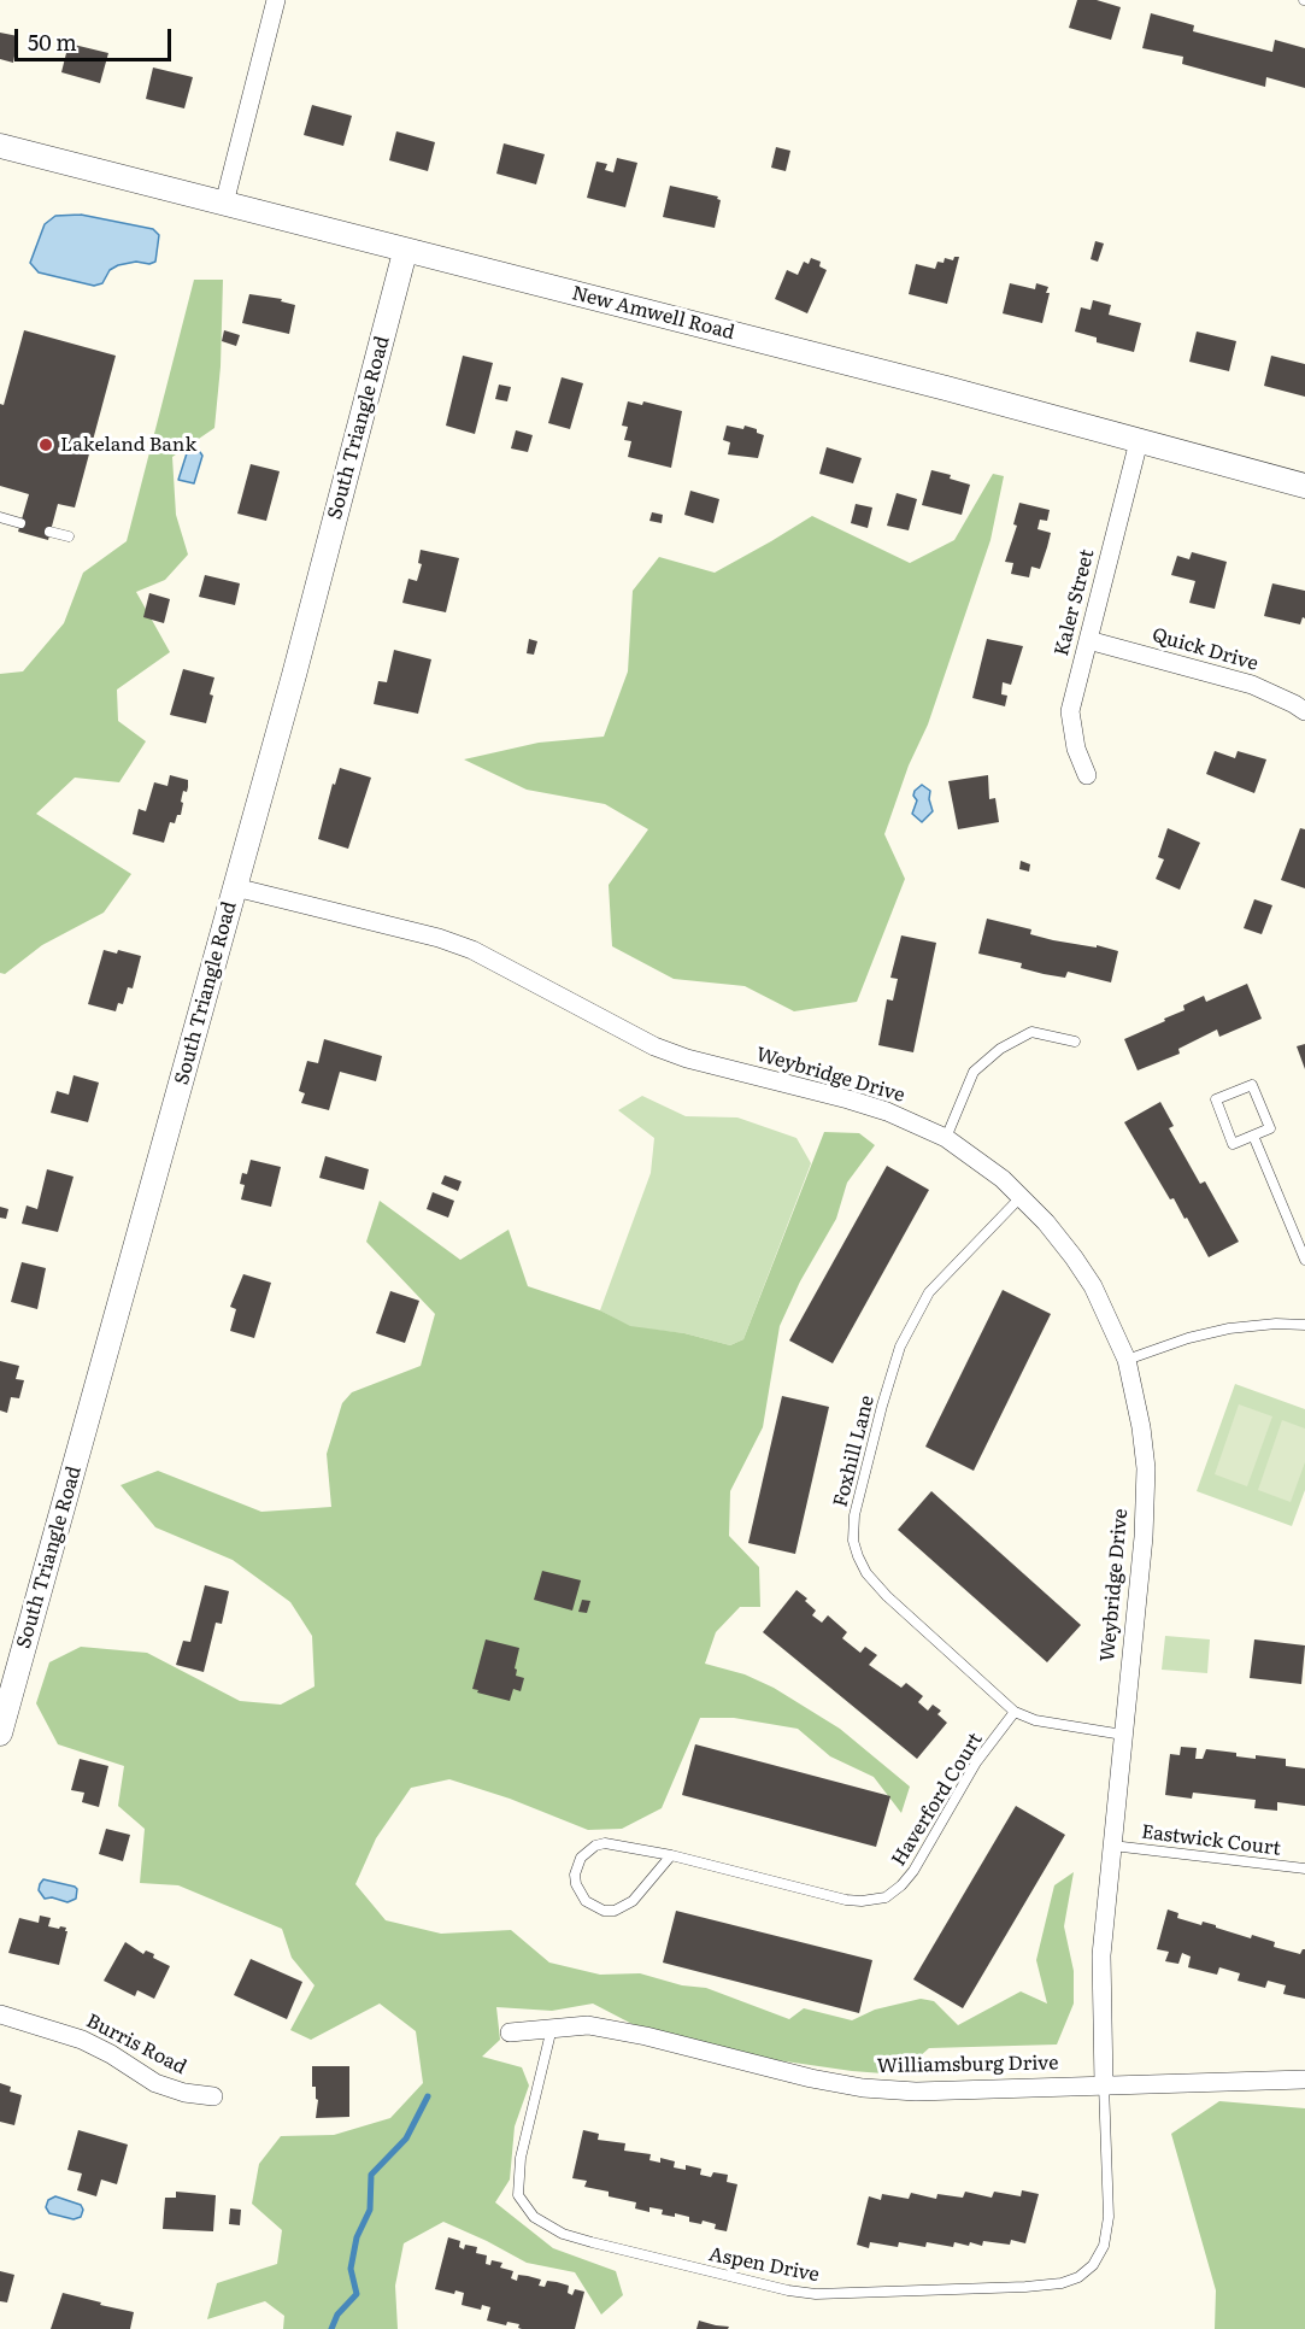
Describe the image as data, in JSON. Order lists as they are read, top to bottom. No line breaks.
{"streets":{"street":["New Amwell Road","South Triangle Road","Kaler Street","Quick Drive","Weybridge Drive","Burris Road","Williamsburg Drive"],"lane":["Foxhill Lane","Haverford Court","Eastwick Court","Aspen Drive"]},"crossings":[["New Amwell Road","South Triangle Road"],["New Amwell Road","Kaler Street"],["South Triangle Road","Weybridge Drive"],["Kaler Street","Quick Drive"],["Weybridge Drive","Foxhill Lane"],["Weybridge Drive","Eastwick Court"],["Weybridge Drive","Williamsburg Drive"],["Weybridge Drive","Aspen Drive"],["Foxhill Lane","Haverford Court"],["Williamsburg Drive","Aspen Drive"]],"places":["Lakeland Bank"],"scale_bar":"50 m"}
